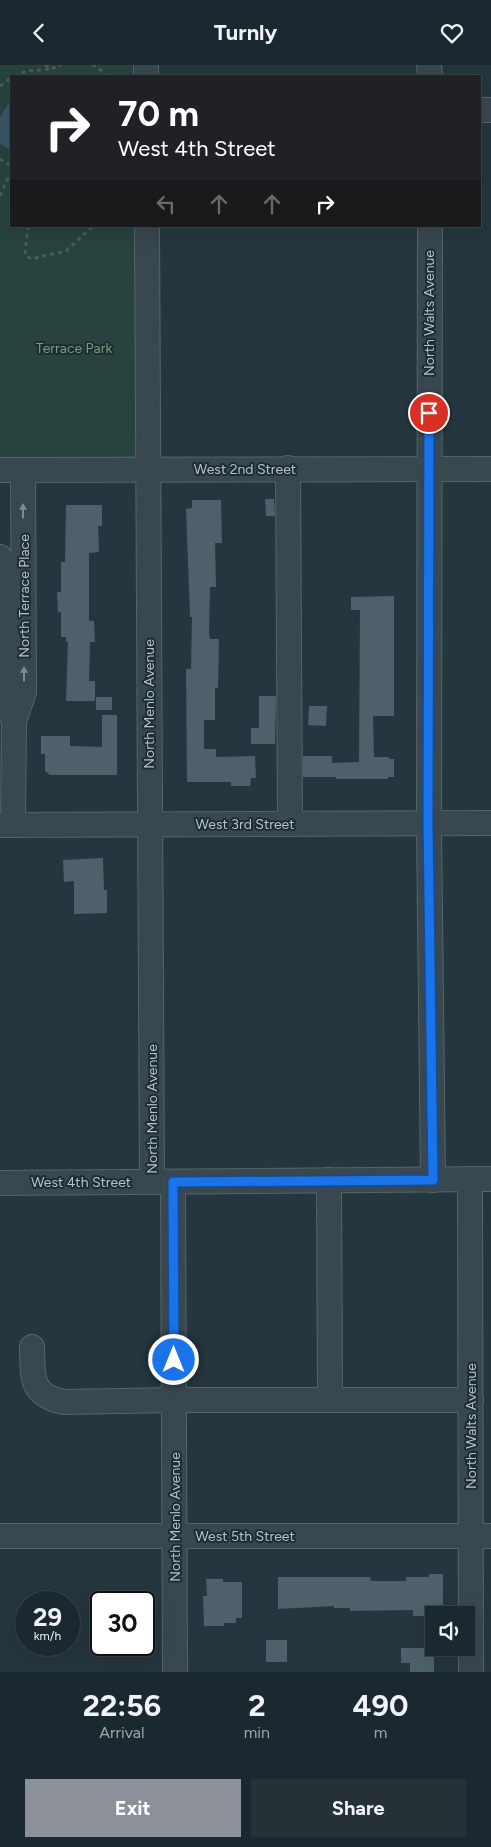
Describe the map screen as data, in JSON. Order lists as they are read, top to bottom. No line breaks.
{"streets":{"street":["North Walts Avenue","West 2nd Street","North Terrace Place","North Menlo Avenue","West 3rd Street","West 4th Street","West 5th Street"]},"crossings":[["North Walts Avenue","West 2nd Street"],["North Walts Avenue","West 3rd Street"],["North Walts Avenue","West 4th Street"],["North Walts Avenue","West 5th Street"],["West 2nd Street","North Terrace Place"],["West 2nd Street","North Menlo Avenue"],["North Terrace Place","West 3rd Street"],["North Menlo Avenue","West 3rd Street"],["North Menlo Avenue","West 4th Street"],["North Menlo Avenue","West 5th Street"]],"parks":["Terrace Park"],"page":{"header":"Turnly","turn":["70 m","West 4th Street"],"speed":"29 km/h","limit":"30","eta":["22:56","Arrival","2","min","490","m"],"buttons":["Exit","Share"]}}
